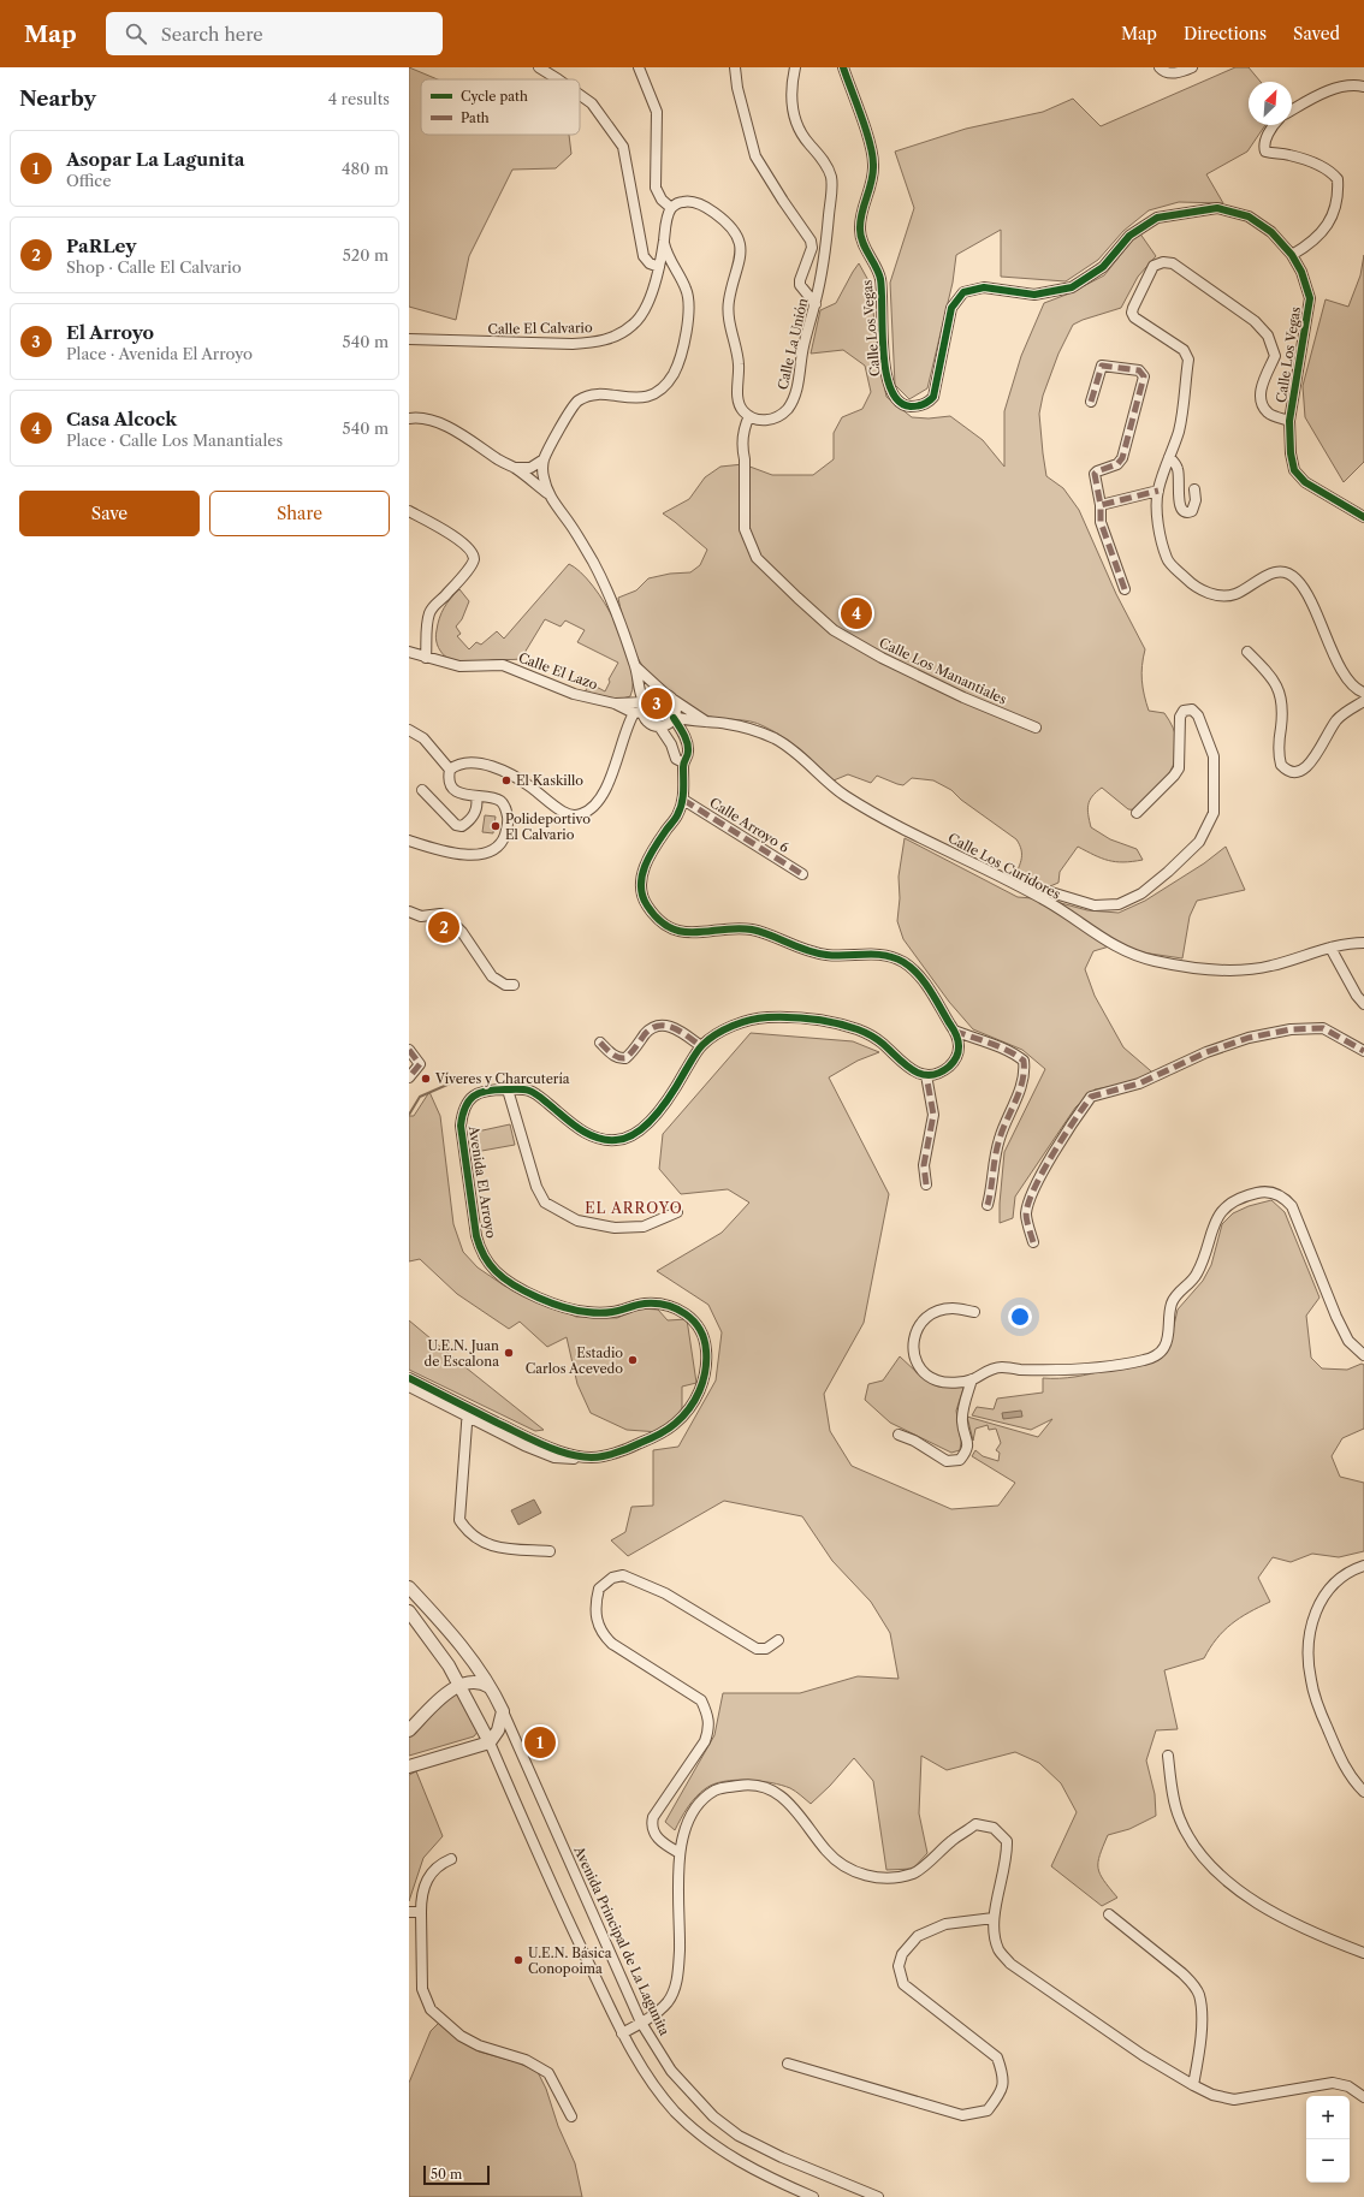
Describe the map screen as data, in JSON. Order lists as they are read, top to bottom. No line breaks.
{"streets":{"street":["Calle El Calvario","Calle Los Vegas","Calle La Unión","Calle El Lazo","Calle Los Manantiales","Calle Arroyo 6","Calle Los Curidores","Avenida El Arroyo","Avenida Principal de La Lagunita"]},"crossings":[["Calle La Unión","Calle Los Manantiales"],["Calle El Lazo","Calle Los Curidores"]],"districts":["EL ARROYO"],"places":["El Kaskillo","Polideportivo El Calvario","Víveres y Charcutería","U.E.N. Juan de Escalona","Estadio Carlos Acevedo","U.E.N. Básica Conopoima"],"legend":["Cycle path","Path"],"scale_bar":"50 m","north":"top right","page":{"header":"Map","search":"Search here","nav":["Map","Directions","Saved"],"heading":["Nearby","4 results"],"list":[{"mark":"1","name":"Asopar La Lagunita","note":"Office","value":"480 m"},{"mark":"2","name":"PaRLey","note":"Shop · Calle El Calvario","value":"520 m"},{"mark":"3","name":"El Arroyo","note":"Place · Avenida El Arroyo","value":"540 m"},{"mark":"4","name":"Casa Alcock","note":"Place · Calle Los Manantiales","value":"540 m"}],"buttons":["Save","Share"],"pins":["4","3","2","1"],"map_buttons":["+","−"],"scale":"50 m"}}
